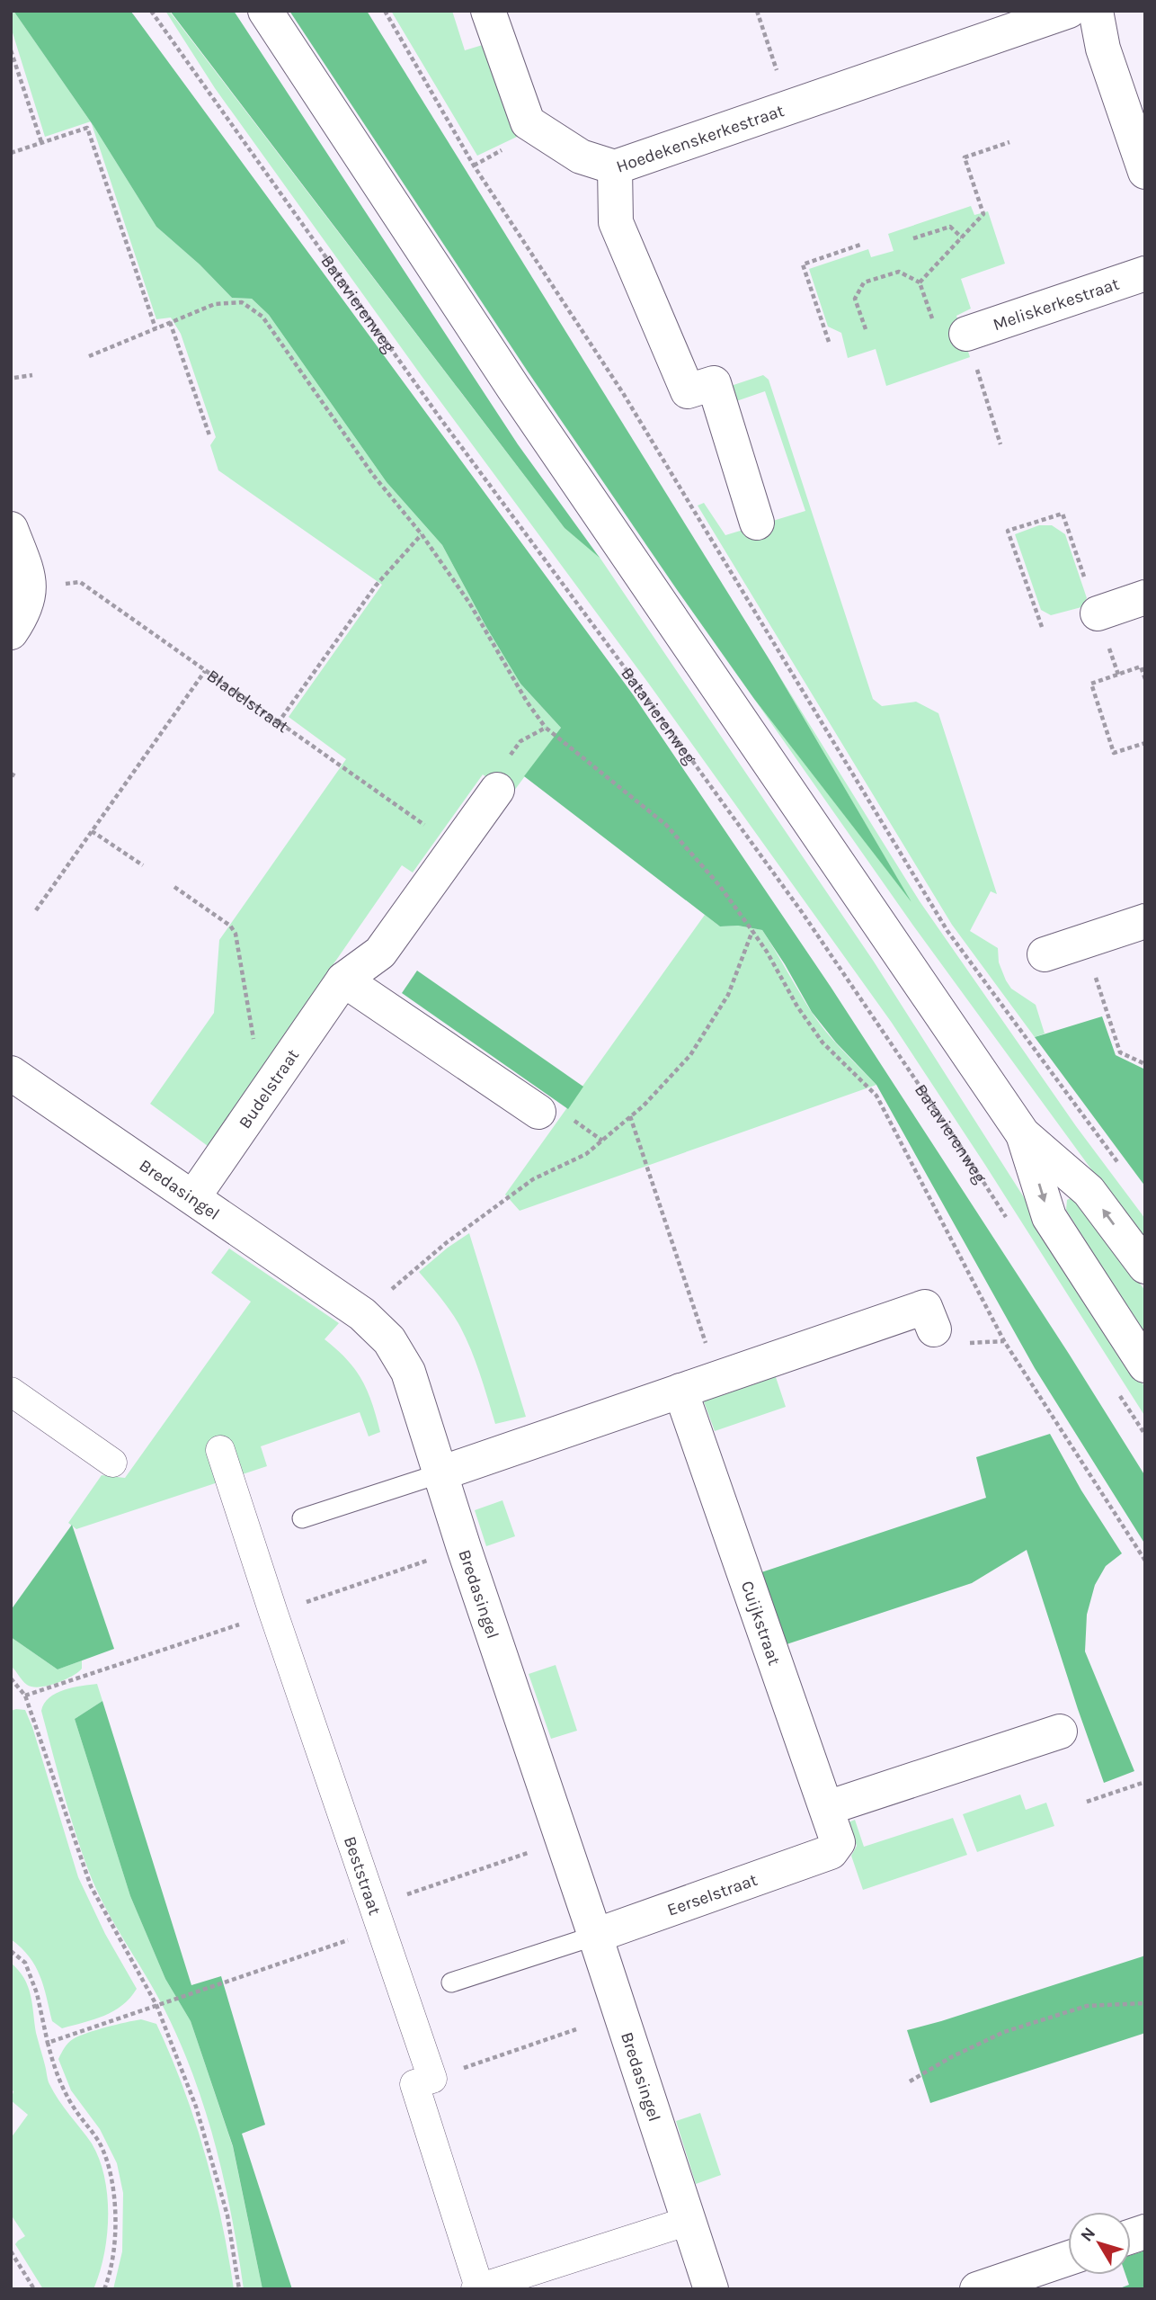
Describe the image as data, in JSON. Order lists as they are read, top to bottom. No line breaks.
{"streets":{"street":["Hoedekenskerkestraat","Meliskerkestraat","Budelstraat","Bredasingel","Cuijkstraat","Beststraat","Eerselstraat"],"path":["Batavierenweg","Bladelstraat"]},"crossings":[["Bladelstraat","Budelstraat"],["Budelstraat","Bredasingel"],["Bredasingel","Eerselstraat"],["Cuijkstraat","Eerselstraat"]],"north":"top left"}
